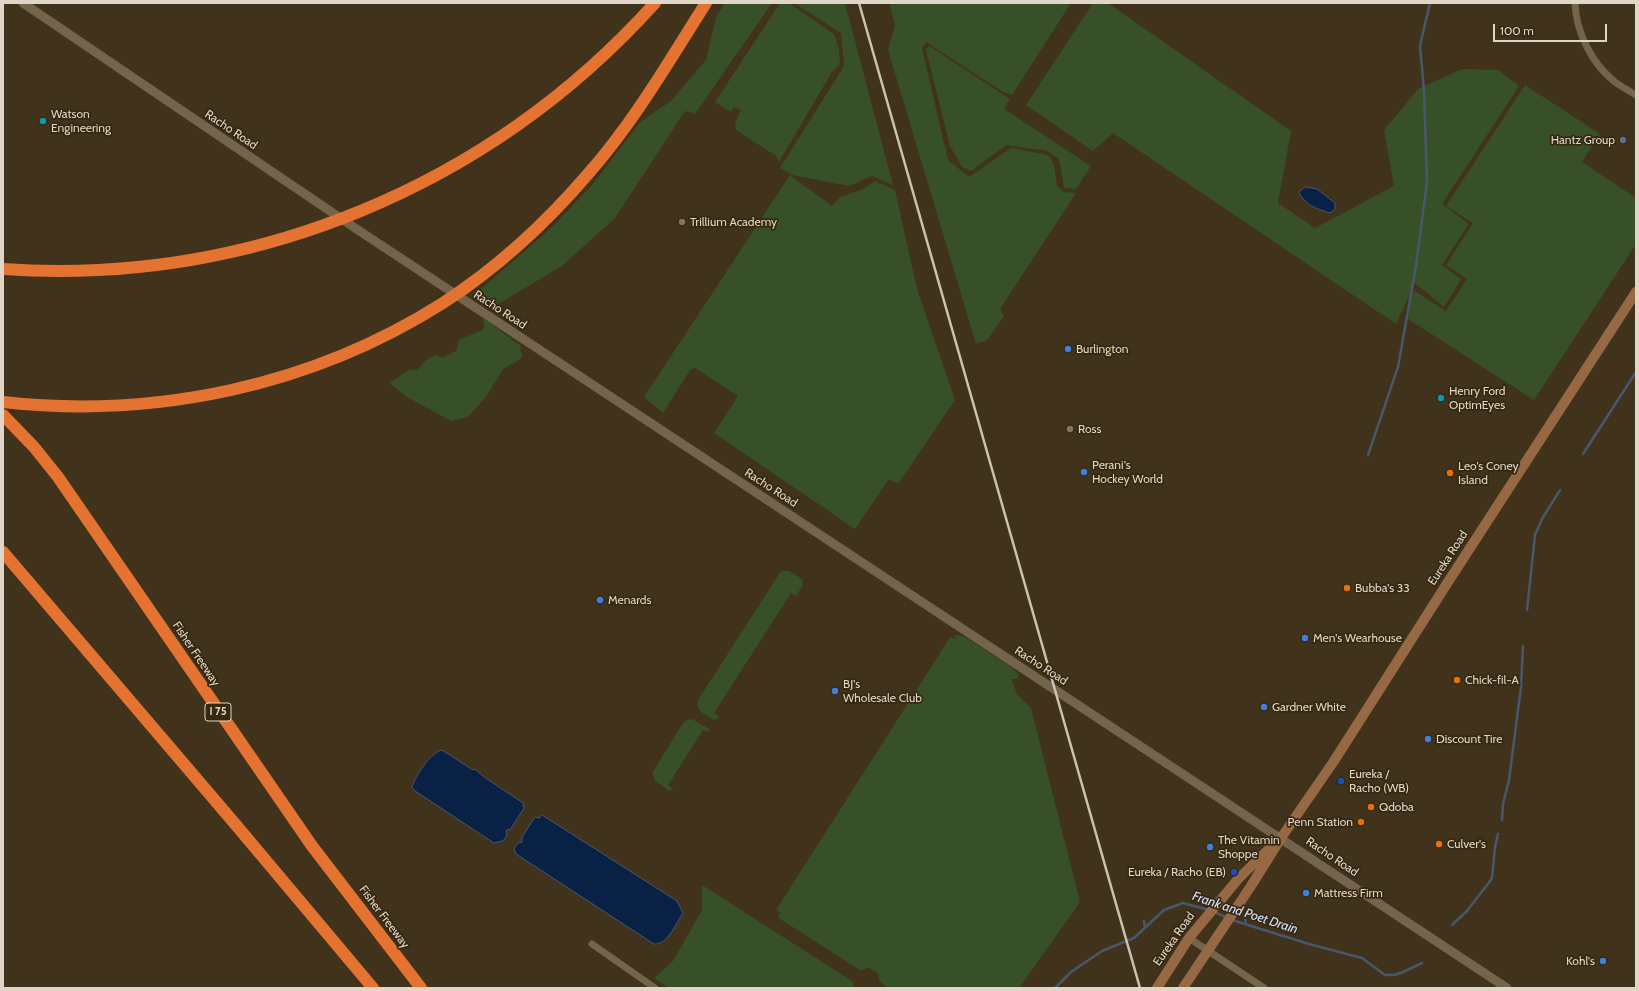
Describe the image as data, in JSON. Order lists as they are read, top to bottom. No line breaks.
{"streets":{"highway":["Fisher Freeway","I 75"],"main road":["Eureka Road"],"street":["Racho Road"]},"crossings":[["Racho Road","Eureka Road"]],"water":["Frank and Poet Drain"],"places":["Watson Engineering","Hantz Group","Trillium Academy","Burlington","Henry Ford OptimEyes","Ross","Perani's Hockey World","Leo's Coney Island","Bubba's 33","Menards","Men's Wearhouse","Chick-fil-A","BJ's Wholesale Club","Gardner White","Discount Tire","Eureka / Racho (WB)","Qdoba","Penn Station","Culver's","The Vitamin Shoppe","Eureka / Racho (EB)","Mattress Firm","Kohl's"],"scale_bar":"100 m"}
